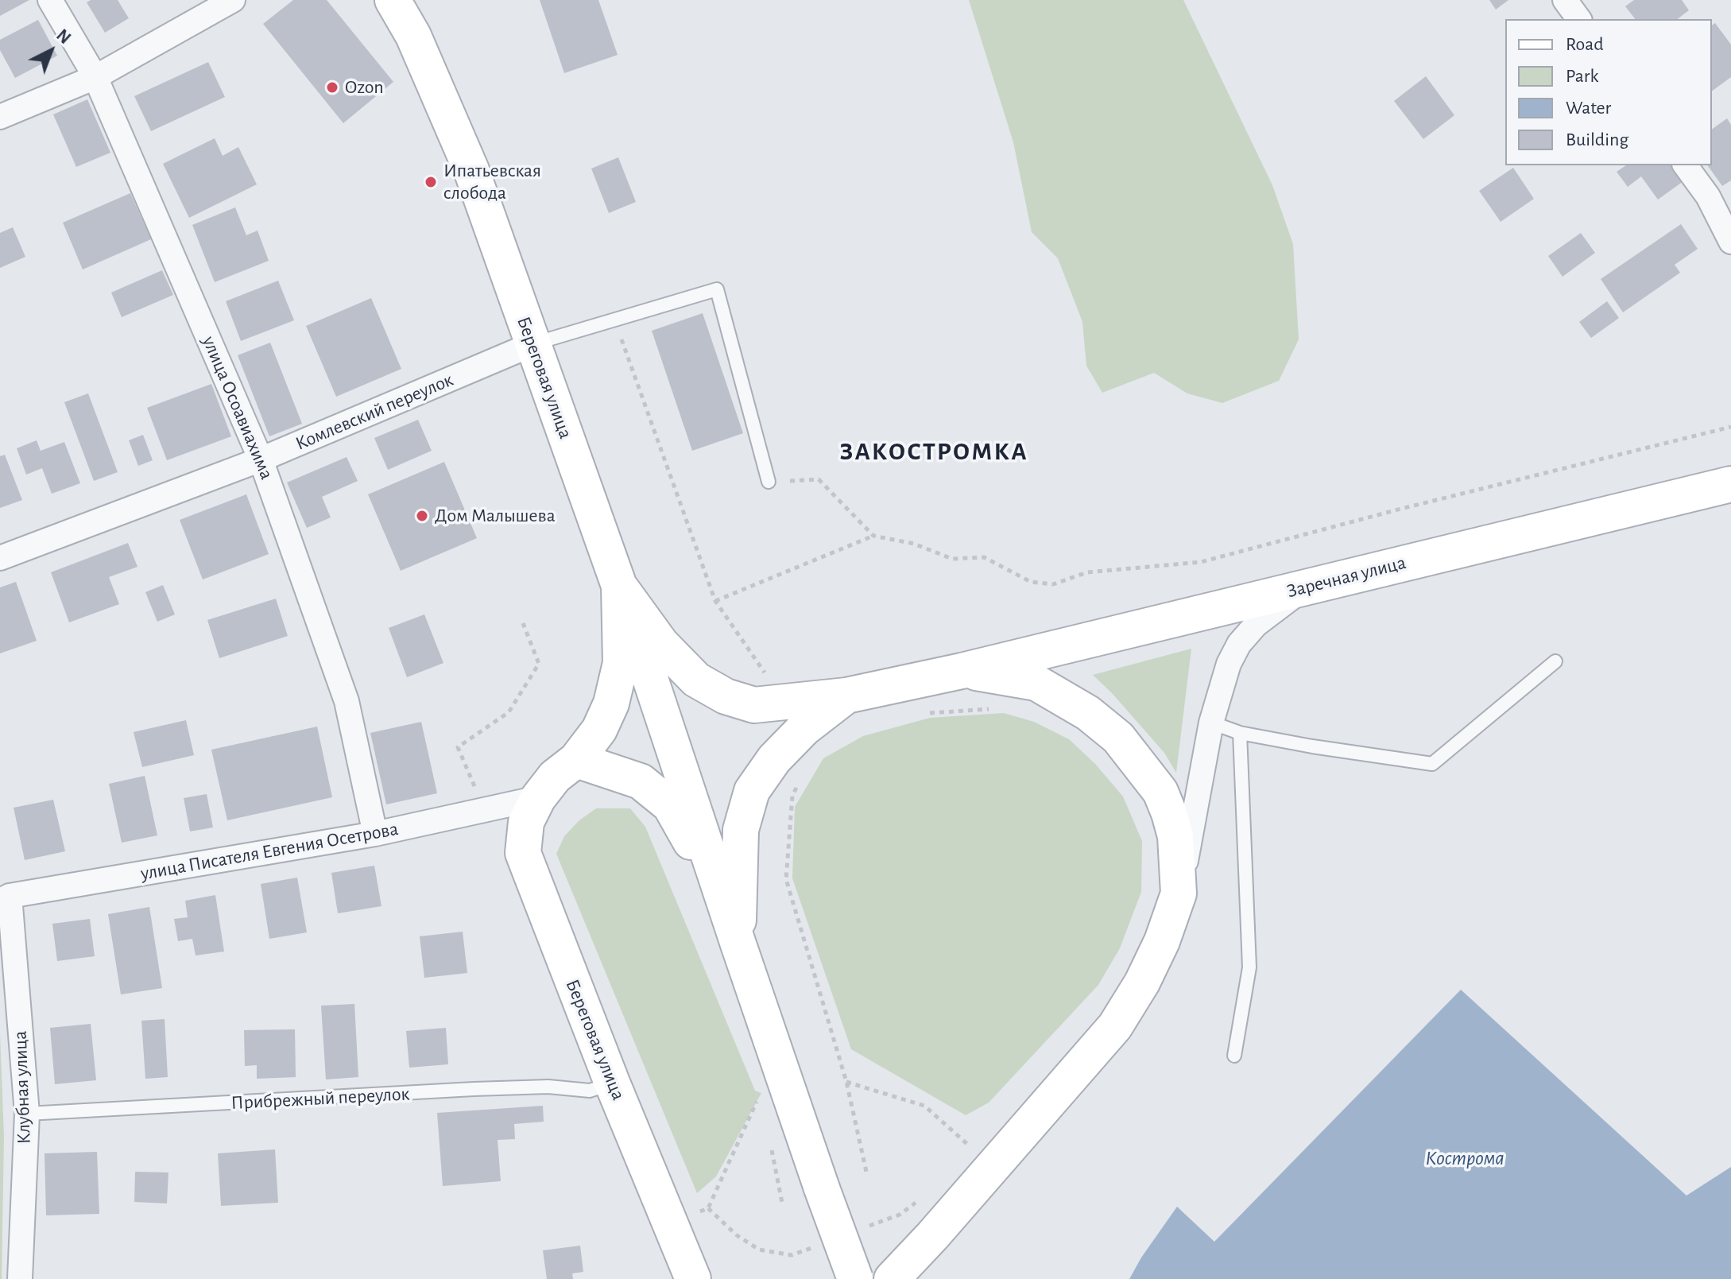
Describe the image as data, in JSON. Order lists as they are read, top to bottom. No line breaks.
{"streets":{"street":["Береговая улица","улица Осоавиахима","Комлевский переулок","Заречная улица","улица Писателя Евгения Осетрова","Клубная улица"],"lane":["Прибрежный переулок"]},"crossings":[["Береговая улица","Комлевский переулок"],["Береговая улица","Заречная улица"],["Береговая улица","улица Писателя Евгения Осетрова"],["Береговая улица","Прибрежный переулок"],["улица Осоавиахима","Комлевский переулок"],["улица Осоавиахима","улица Писателя Евгения Осетрова"],["улица Писателя Евгения Осетрова","Клубная улица"],["Клубная улица","Прибрежный переулок"]],"districts":["ЗАКОСТРОМКА"],"water":["Кострома"],"places":["Ozon","Ипатьевская слобода","Дом Малышева"],"legend":["Road","Park","Water","Building"],"north":"top right"}
